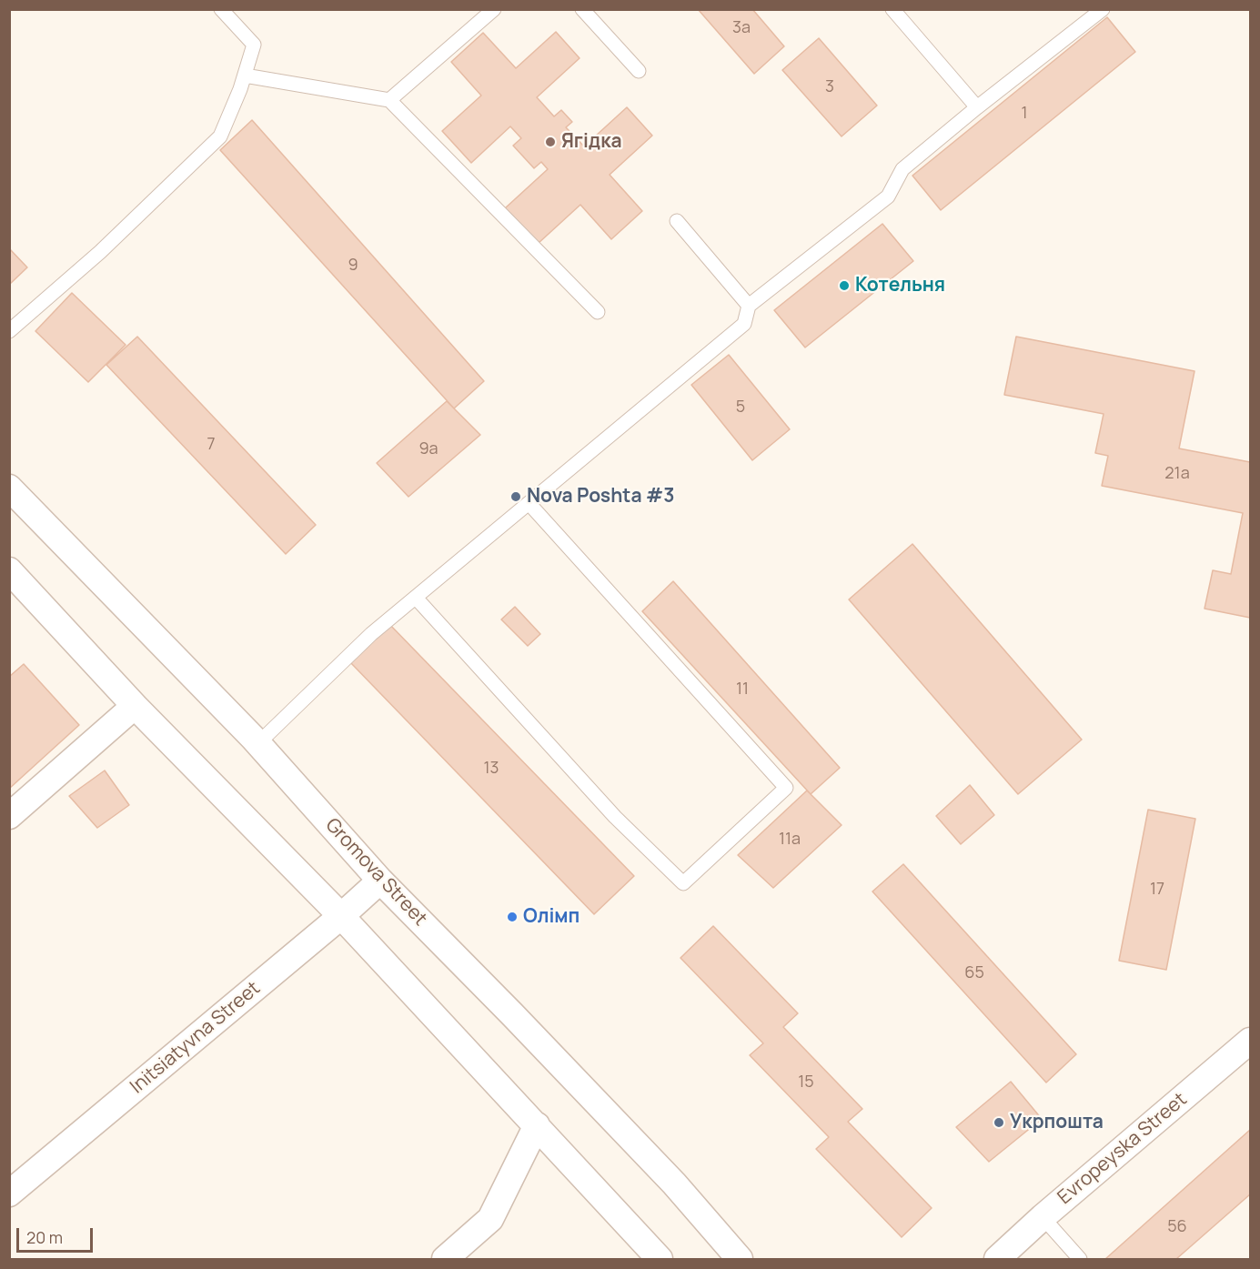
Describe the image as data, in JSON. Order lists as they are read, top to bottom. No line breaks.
{"streets":{"street":["Gromova Street","Initsiatyvna Street","Evropeyska Street"]},"crossings":[["Gromova Street","Initsiatyvna Street"]],"places":["Ягідка","Котельня","Nova Poshta #3","Олімп","Укрпошта"],"house_numbers":["3а","3","1","9","5","7","9а","21а","11","13","11а","17","65","15","56"],"scale_bar":"20 m"}
